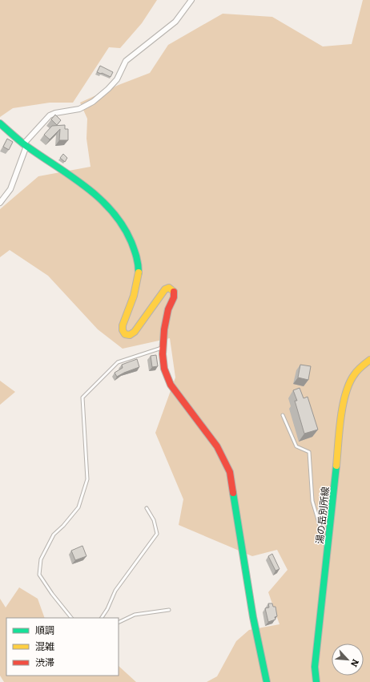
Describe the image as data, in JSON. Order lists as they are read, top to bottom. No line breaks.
{"streets":{"street":["湯の岳別所線"]},"legend":["順調","混雑","渋滞"],"north":"bottom right"}
